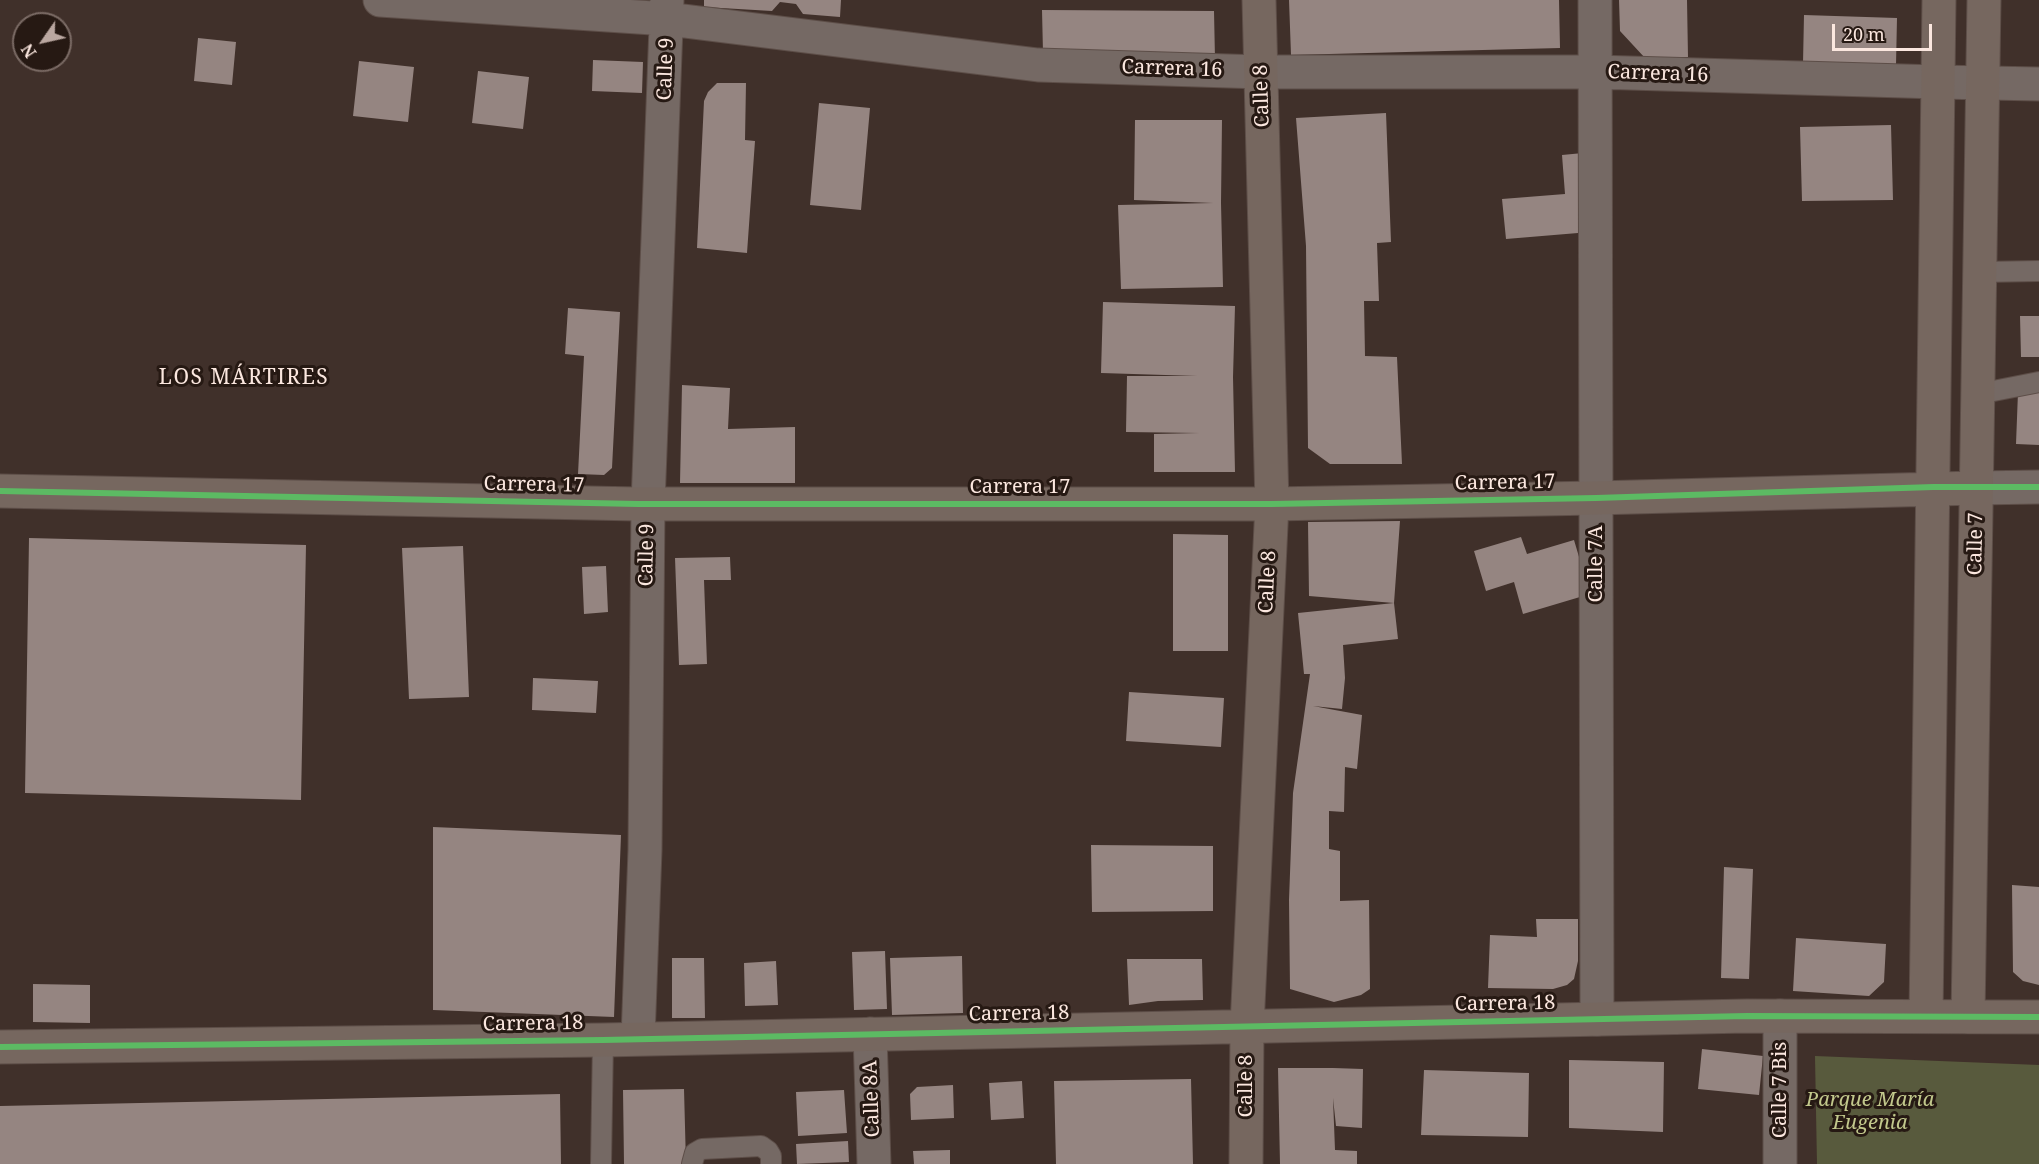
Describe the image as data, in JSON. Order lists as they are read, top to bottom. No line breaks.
{"streets":{"street":["Calle 9","Carrera 16","Calle 8","Carrera 17","Calle 7","Calle 7A","Carrera 18","Calle 7 Bis","Calle 8A"]},"crossings":[["Calle 9","Carrera 16"],["Calle 9","Carrera 17"],["Calle 9","Carrera 18"],["Carrera 16","Calle 8"],["Carrera 16","Calle 7"],["Carrera 16","Calle 7A"],["Calle 8","Carrera 17"],["Calle 8","Carrera 18"],["Carrera 17","Calle 7"],["Carrera 17","Calle 7A"],["Calle 7","Carrera 18"],["Calle 7A","Carrera 18"],["Carrera 18","Calle 7 Bis"],["Carrera 18","Calle 8A"]],"districts":["LOS MÁRTIRES"],"parks":["Parque María Eugenia"],"scale_bar":"20 m","north":"bottom left"}
